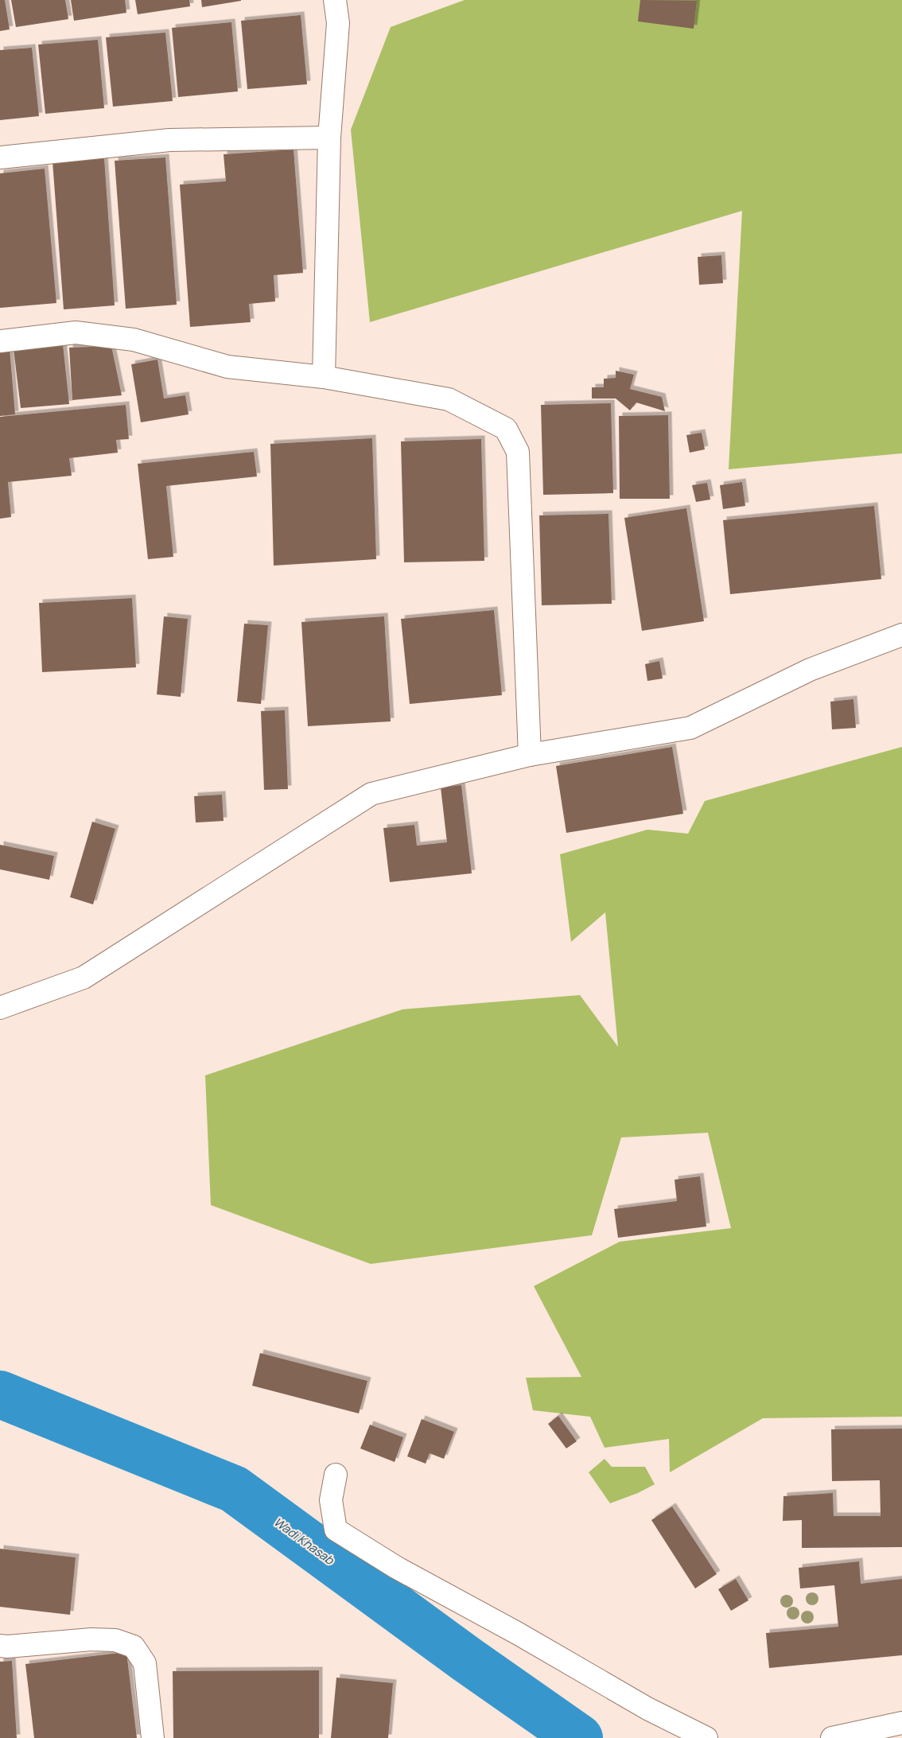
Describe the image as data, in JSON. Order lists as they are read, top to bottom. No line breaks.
{"water":["Wadi Khasab"]}
